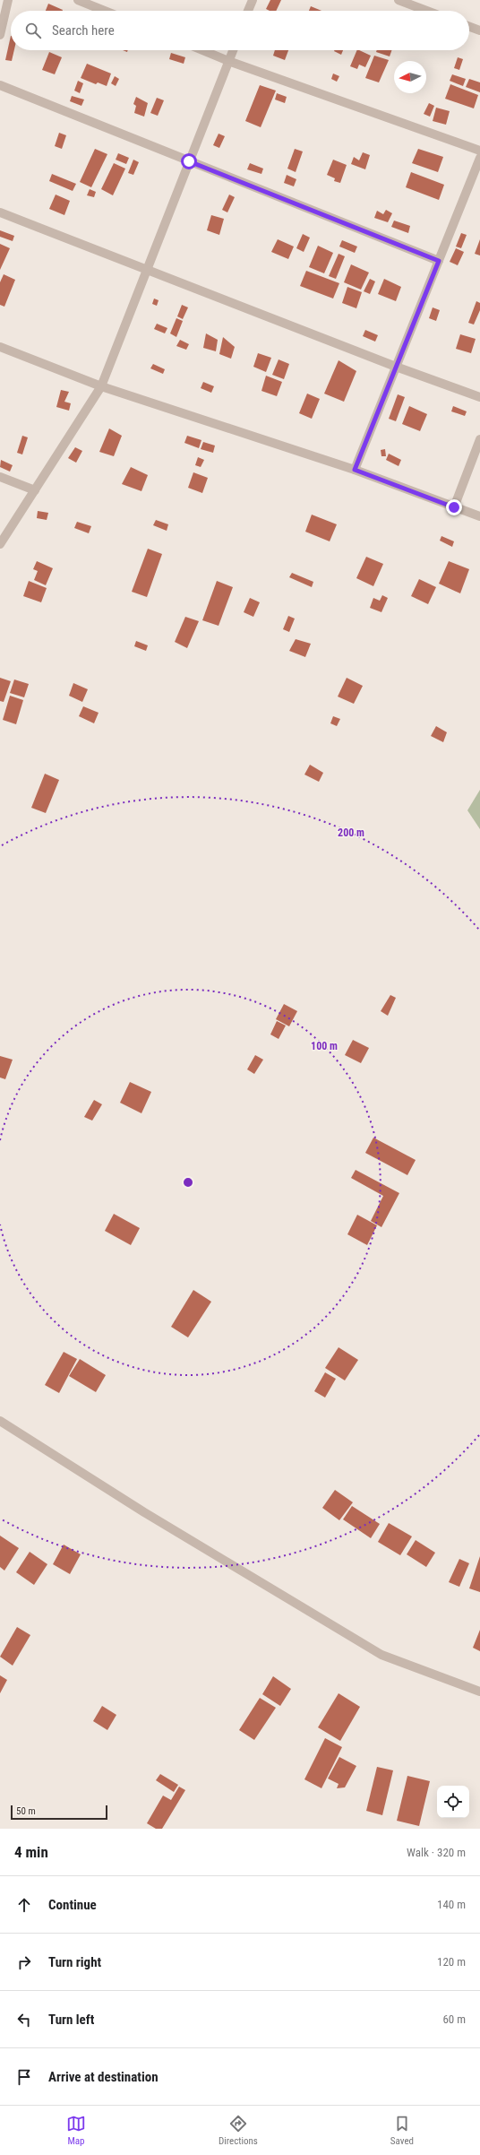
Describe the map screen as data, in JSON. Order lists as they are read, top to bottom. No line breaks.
{"scale_bar":"50 m","north":"left","page":{"search":"Search here","scale":"50 m","heading":["4 min","Walk · 320 m"],"list":[["Continue","140 m"],["Turn right","120 m"],["Turn left","60 m"],"Arrive at destination"],"nav":["Map","Directions","Saved"]},"rings":["200 m","100 m"]}
